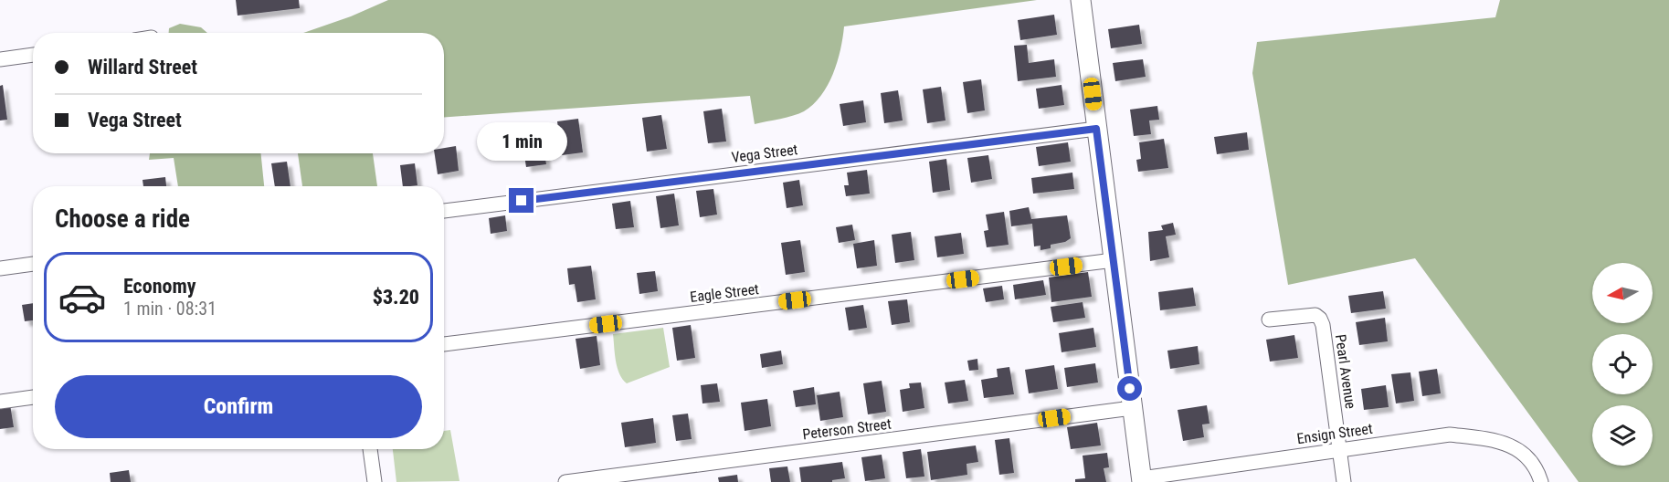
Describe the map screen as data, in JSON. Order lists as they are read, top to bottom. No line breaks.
{"streets":{"street":["Vega Street","Eagle Street","Pearl Avenue","Peterson Street","Ensign Street"]},"crossings":[["Pearl Avenue","Ensign Street"]],"north":"left","page":{"banner":["Willard Street","Vega Street"],"bubble":"1 min","heading":"Choose a ride","list":[{"name":"Economy","note":"1 min · 08:31","value":"$3.20"}],"buttons":"Confirm"}}
